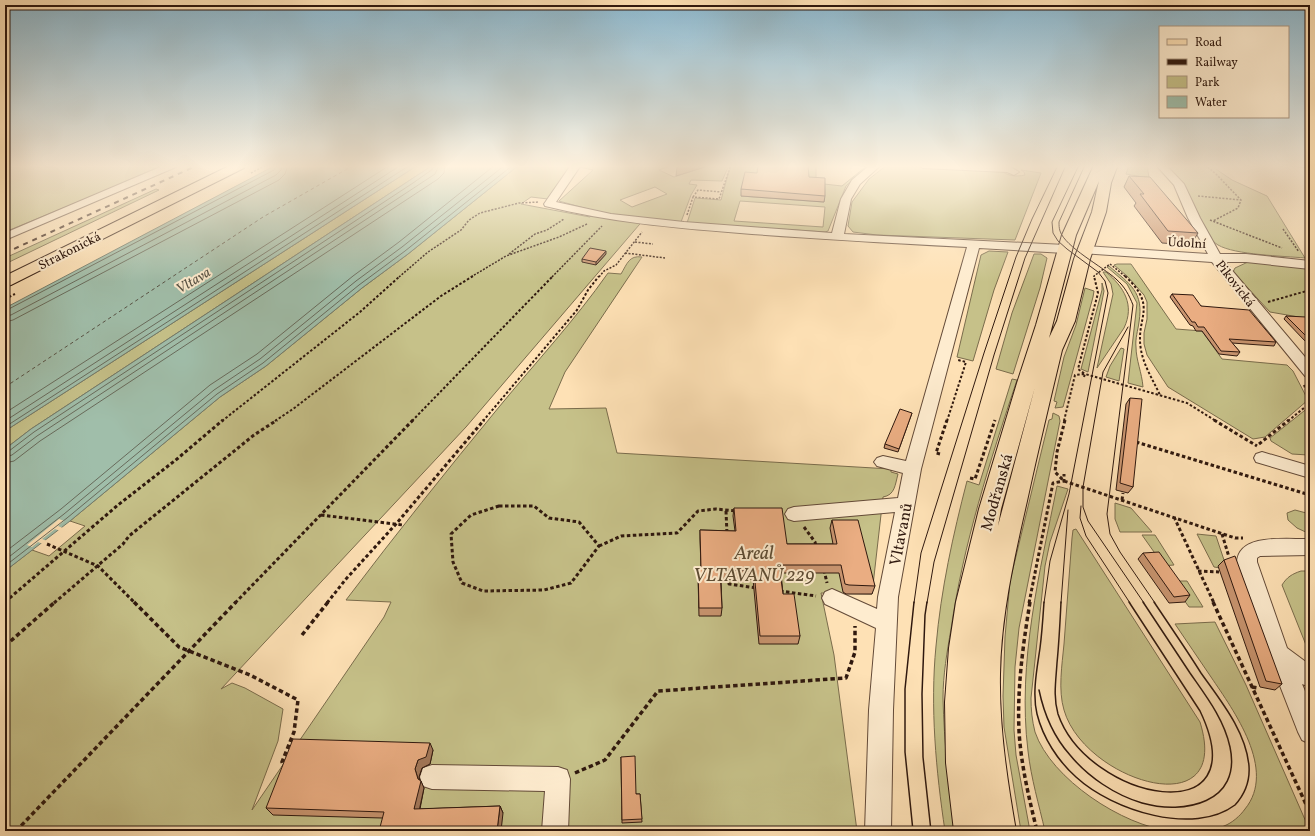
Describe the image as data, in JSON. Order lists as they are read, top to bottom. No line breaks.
{"streets":{"main road":["Strakonická","Modřanská"],"street":["Údolní","Pikovická","Vltavanů"]},"crossings":[["Údolní","Pikovická"],["Údolní","Modřanská"]],"water":["Vltava"],"parks":["Areál VLTAVANŮ 229"],"legend":["Road","Railway","Park","Water"]}
